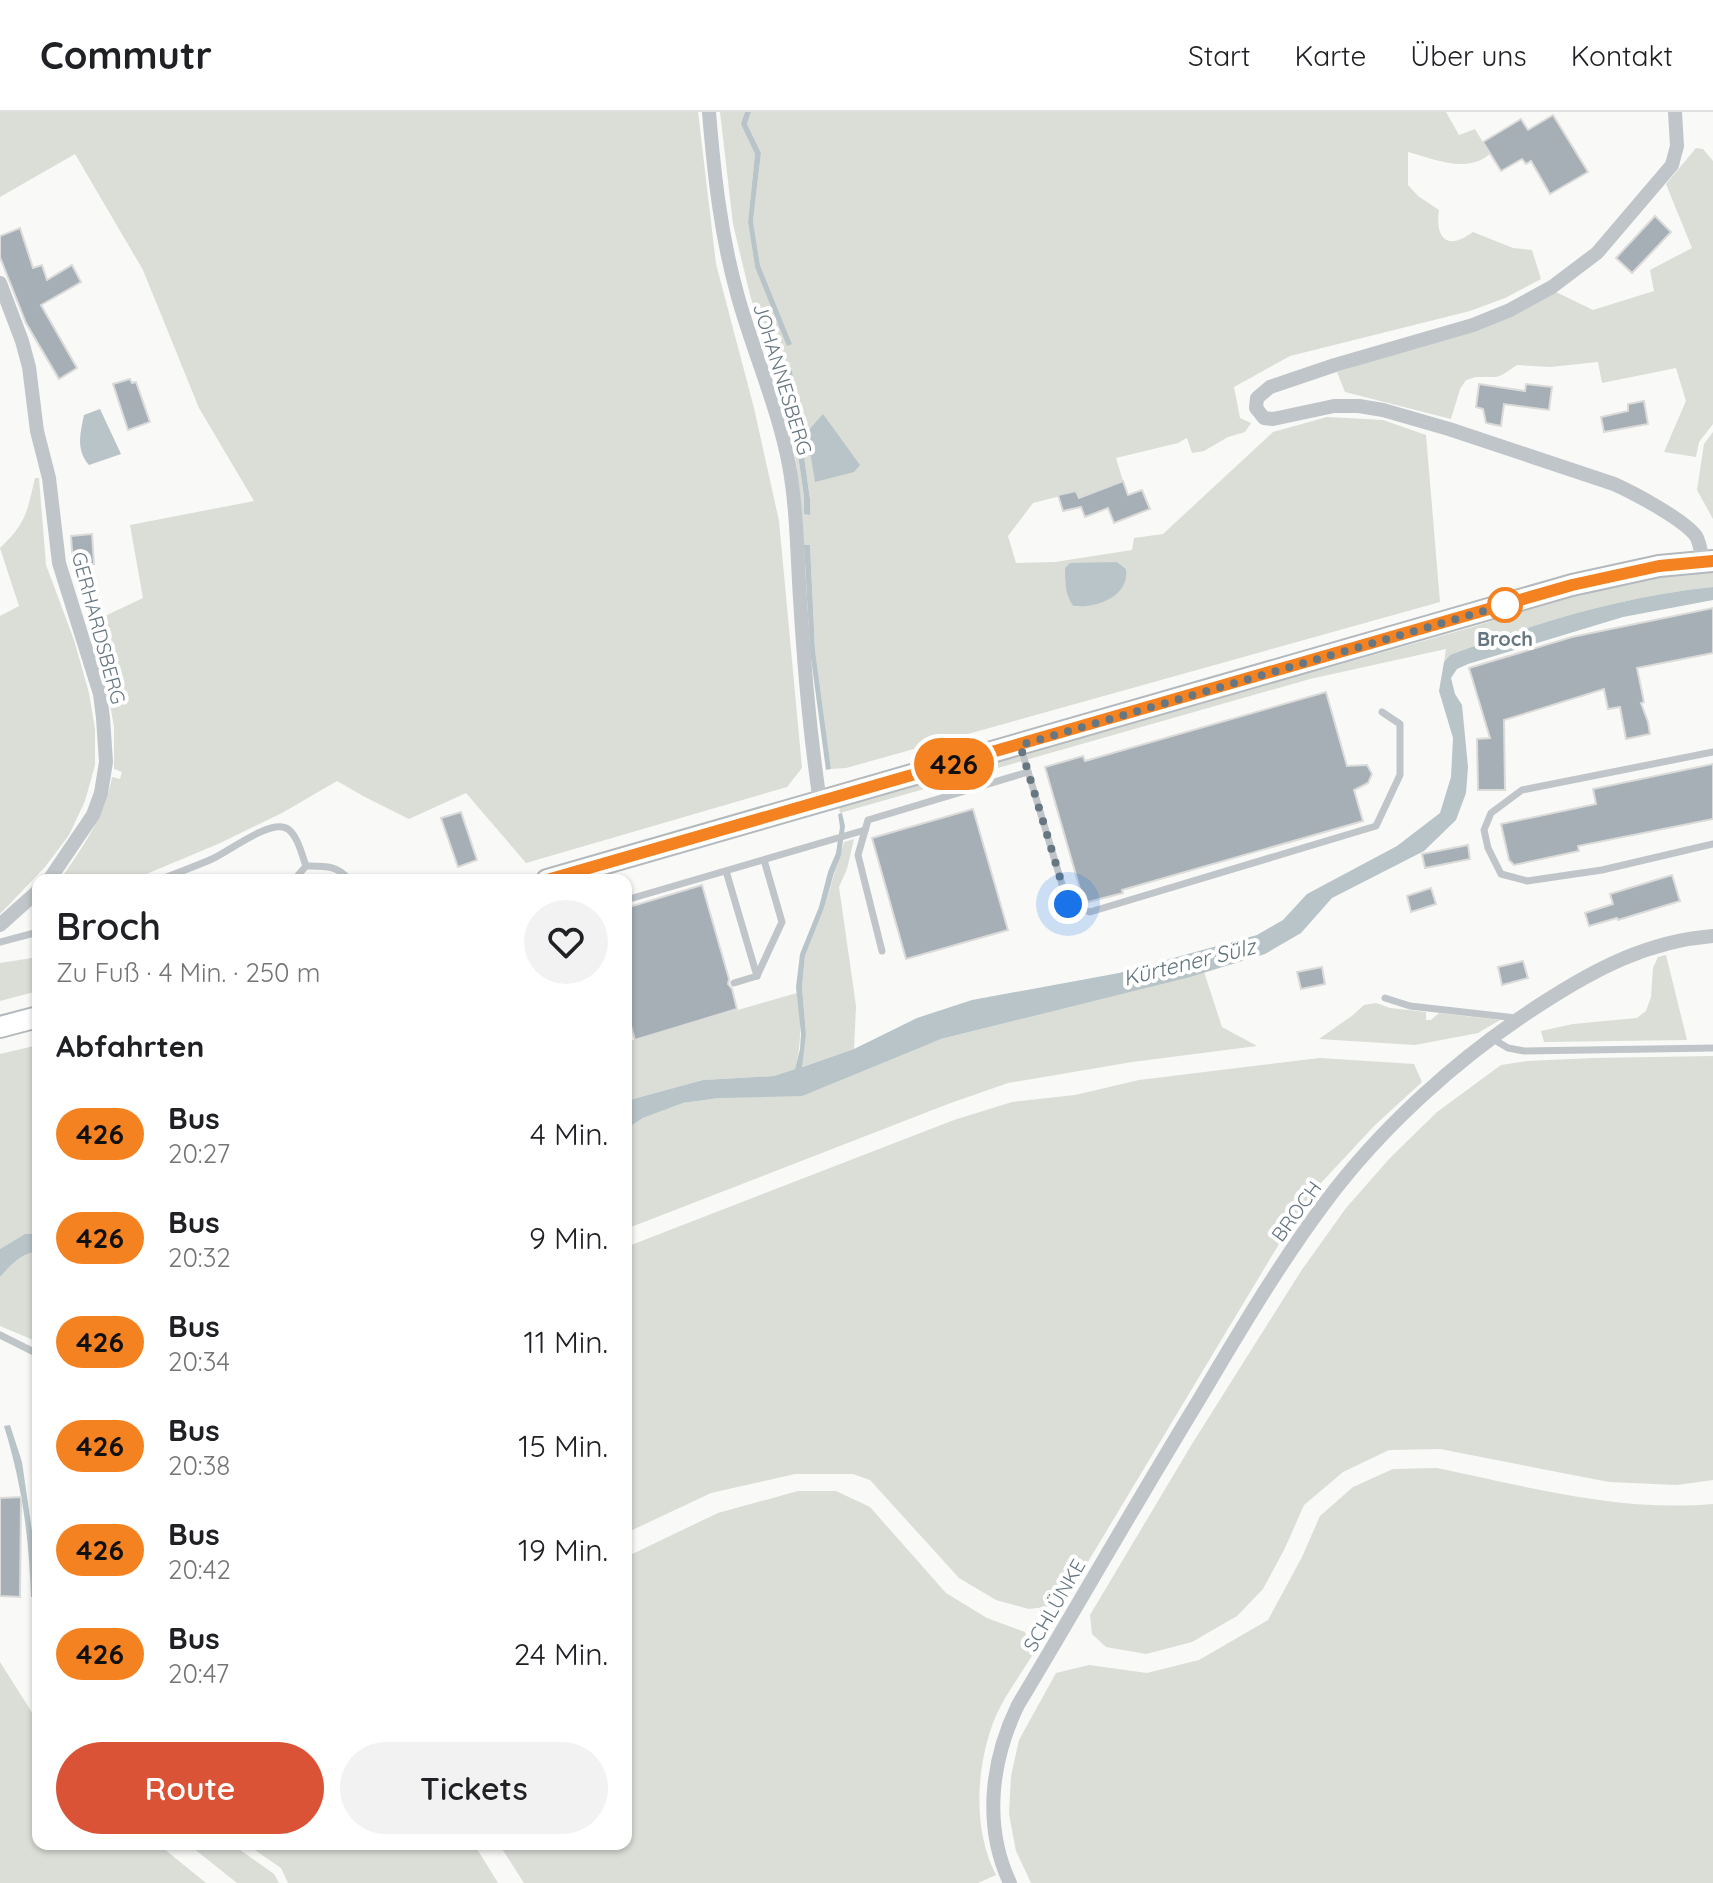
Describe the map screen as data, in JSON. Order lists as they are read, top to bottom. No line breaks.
{"streets":{"street":["JOHANNESBERG","GERHARDSBERG","BROCH","SCHLÜNKE"]},"crossings":[["BROCH","SCHLÜNKE"]],"water":["Kürtener Sülz"],"places":["Broch"],"lines":["bus line 426"],"page":{"header":"Commutr","nav":["Start","Karte","Über uns","Kontakt"],"on_map":"426","heading":[["Broch","Zu Fuß · 4 Min. · 250 m"],"Abfahrten"],"list":[{"mark":"426","name":"Bus","note":"20:27","value":"4 Min."},{"mark":"426","name":"Bus","note":"20:32","value":"9 Min."},{"mark":"426","name":"Bus","note":"20:34","value":"11 Min."},{"mark":"426","name":"Bus","note":"20:38","value":"15 Min."},{"mark":"426","name":"Bus","note":"20:42","value":"19 Min."},{"mark":"426","name":"Bus","note":"20:47","value":"24 Min."}],"buttons":["Route","Tickets"]}}
